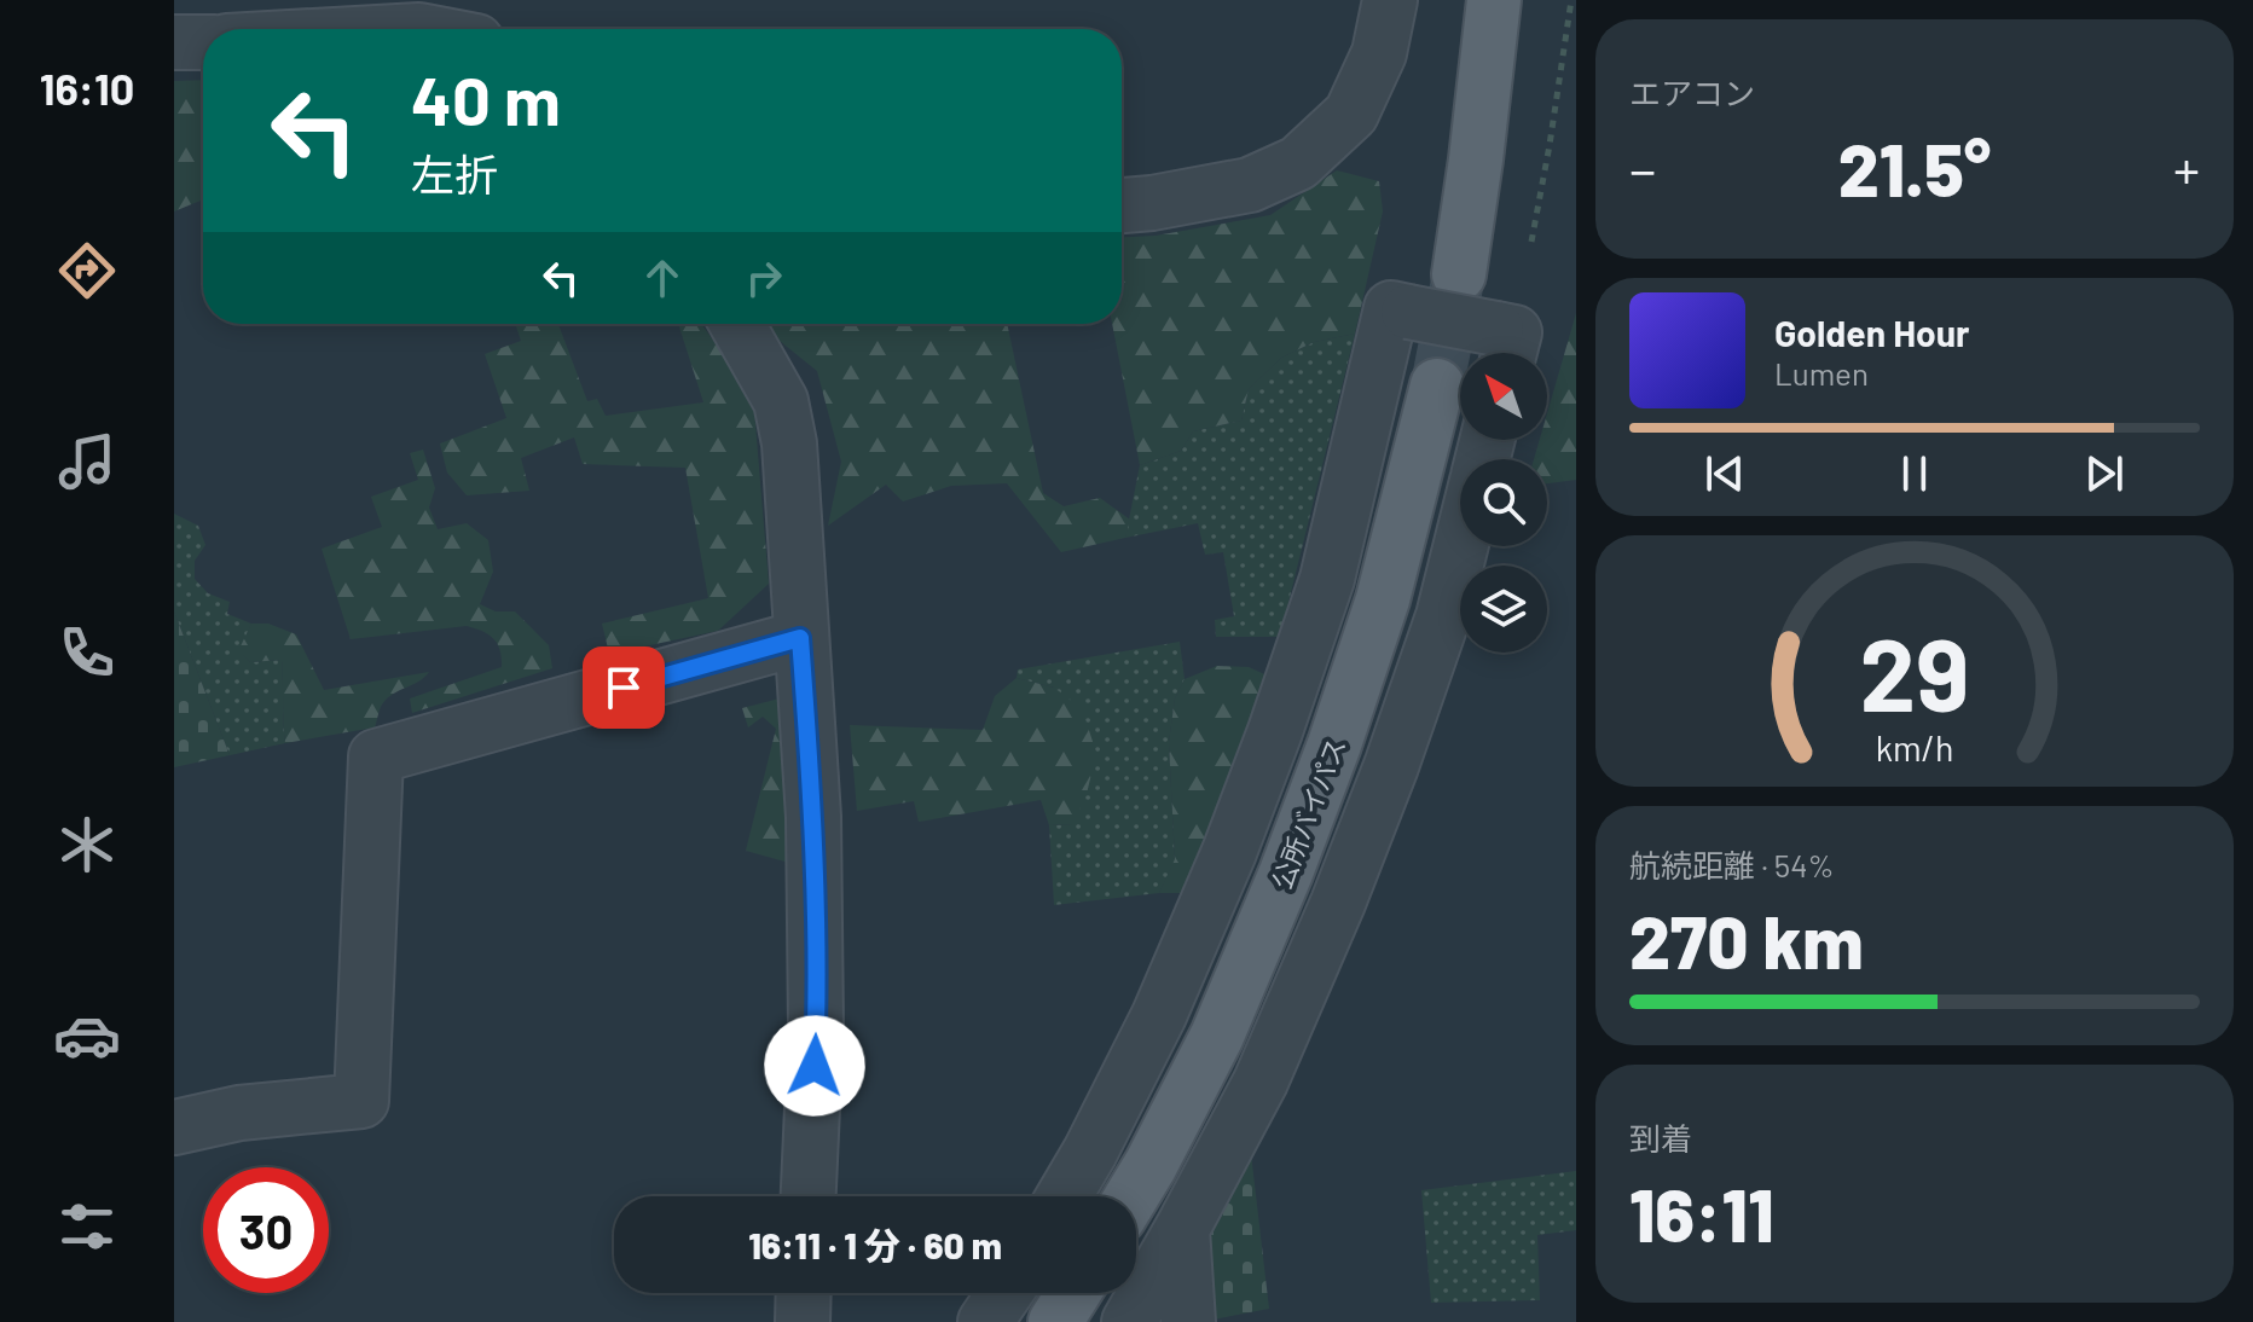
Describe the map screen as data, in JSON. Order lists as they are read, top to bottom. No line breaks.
{"streets":{"main road":["公所バイパス"]},"north":"top left","page":{"tabs":"16:10","tile":["エアコン",["航続距離 · 54%","270 km"],["到着","16:11"]],"turn":["40 m","左折"],"heat":["−","21.5°","+"],"song":["Golden Hour","Lumen"],"limit":"30","trip":"16:11 · 1 分 · 60 m","gauge":["29","km/h"]}}
